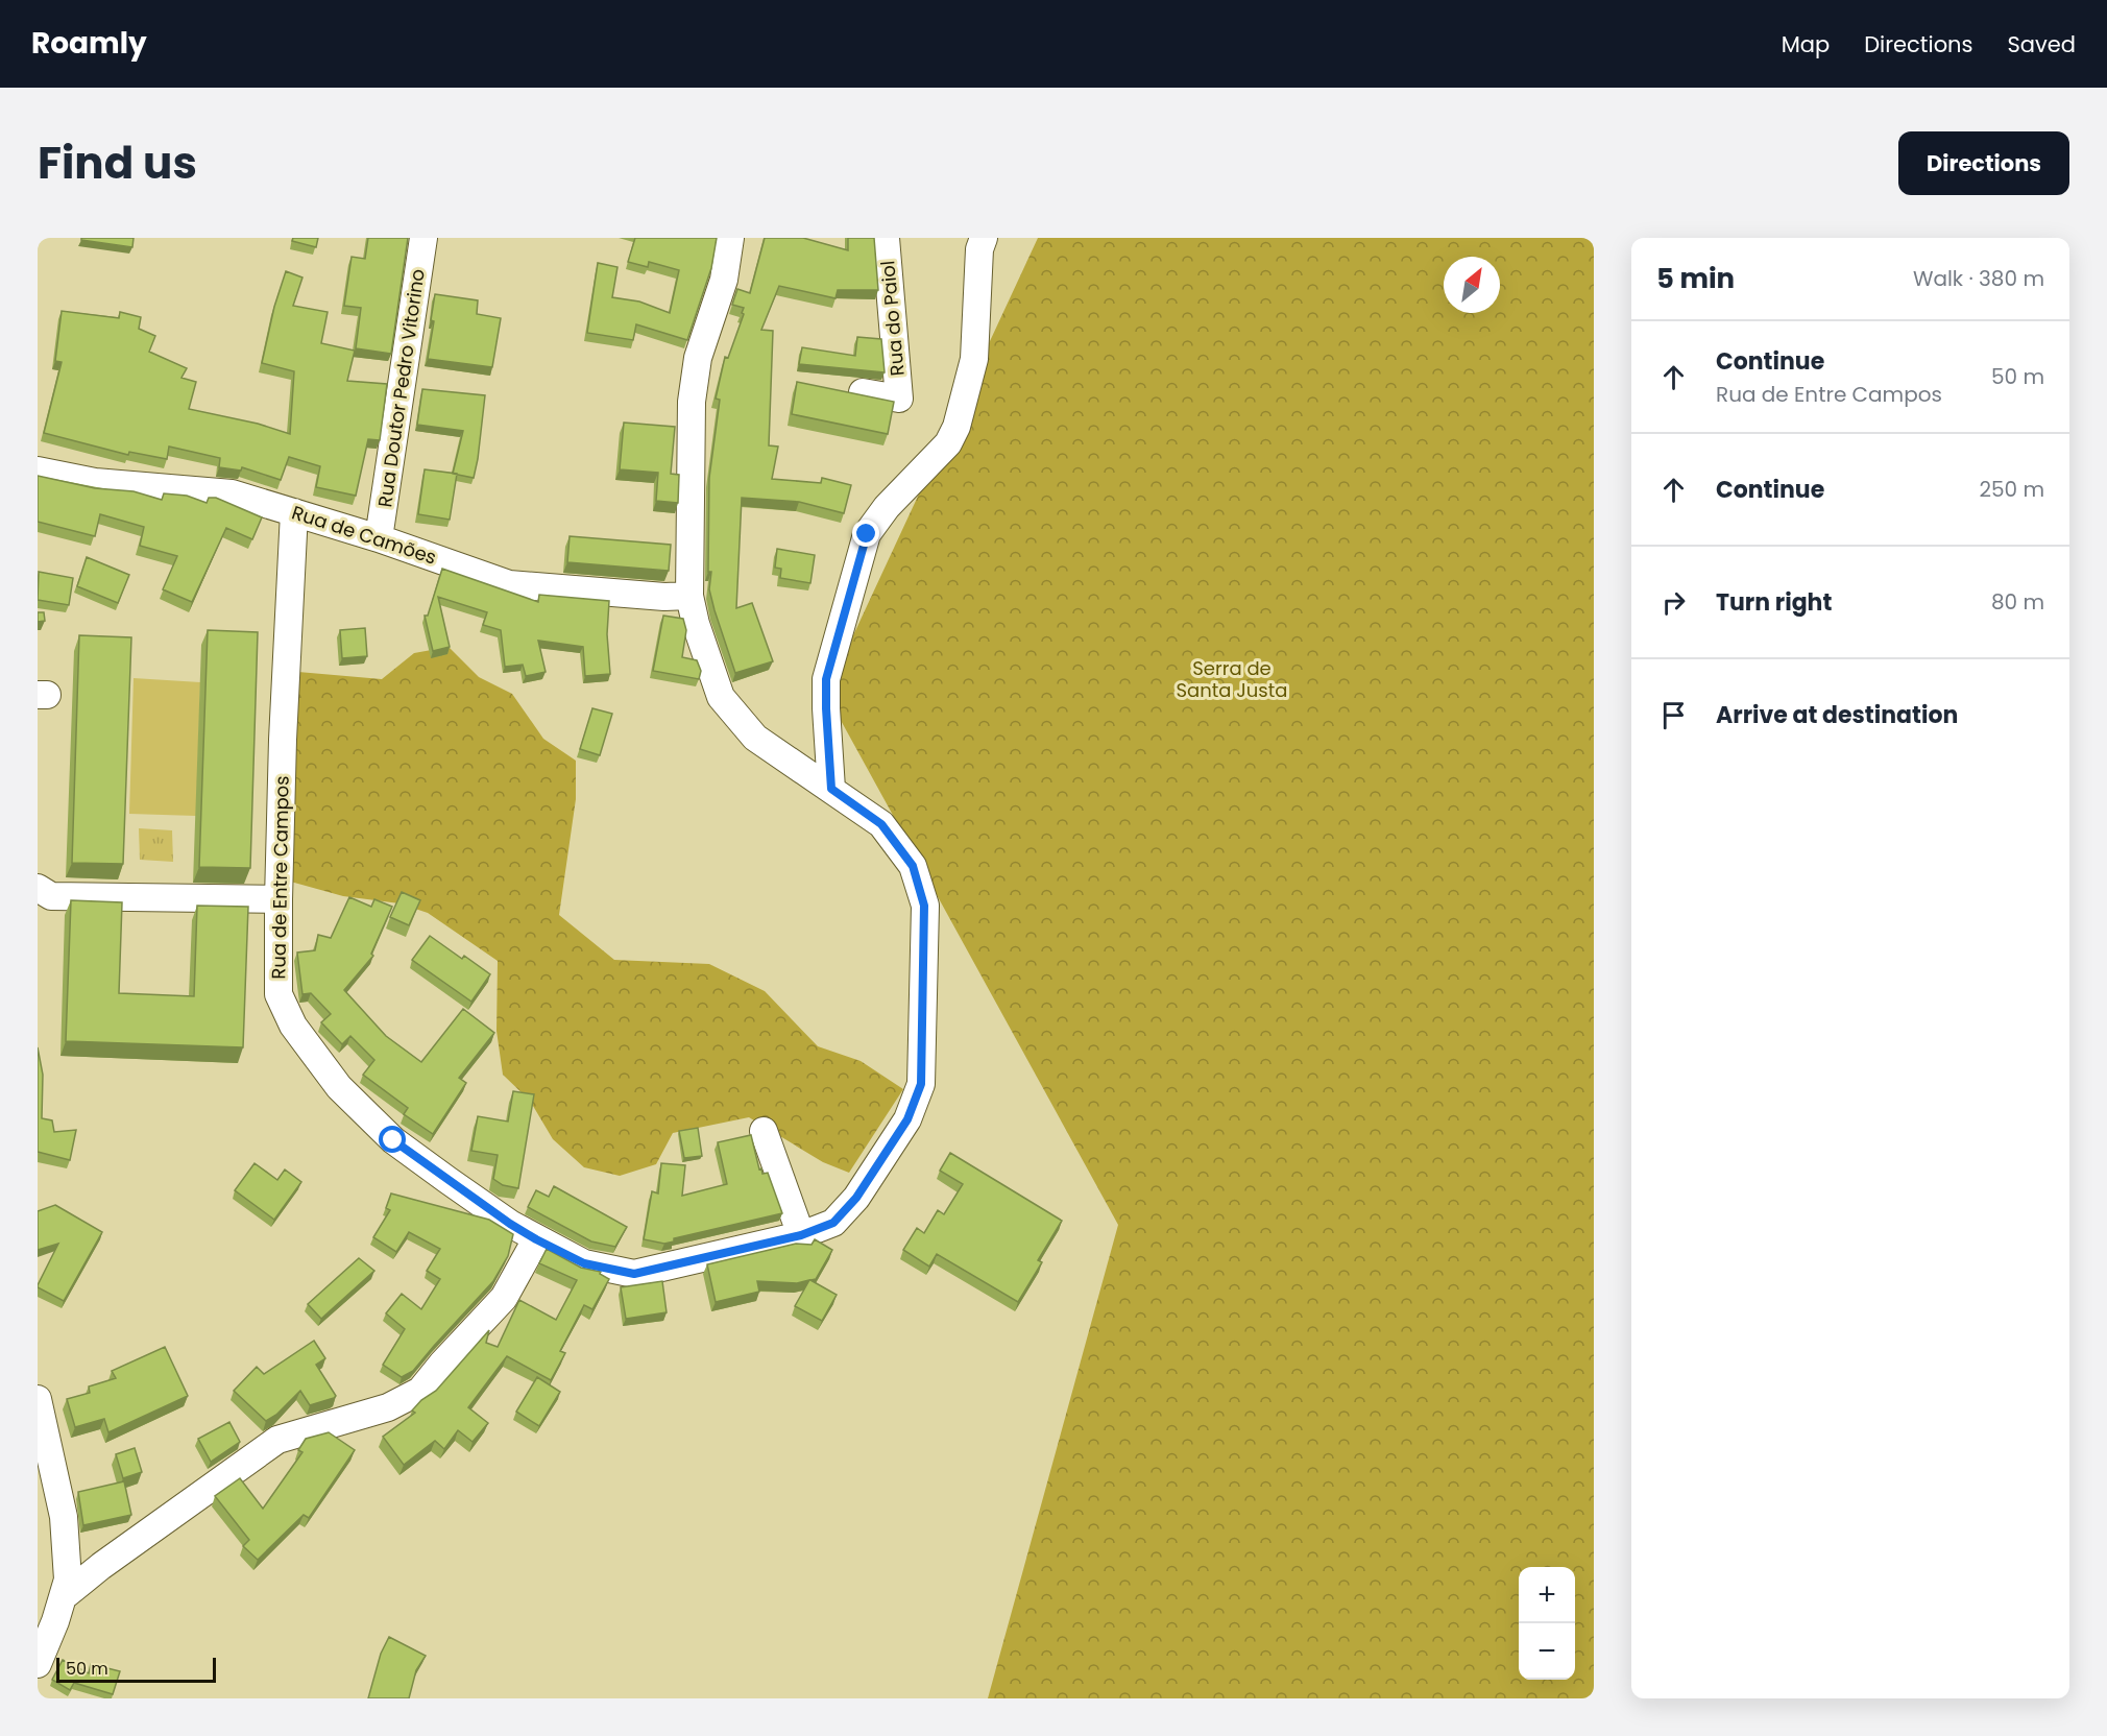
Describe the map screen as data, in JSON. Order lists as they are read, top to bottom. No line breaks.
{"streets":{"street":["Rua do Paiol","Rua Doutor Pedro Vitorino","Rua de Camões","Rua de Entre Campos"]},"crossings":[["Rua Doutor Pedro Vitorino","Rua de Camões"],["Rua de Camões","Rua de Entre Campos"]],"parks":["Serra de Santa Justa"],"scale_bar":"50 m","north":"top right","page":{"header":"Roamly","nav":["Map","Directions","Saved"],"title":"Find us","buttons":"Directions","heading":["5 min","Walk · 380 m"],"list":[["Continue","Rua de Entre Campos","50 m"],["Continue","250 m"],["Turn right","80 m"],"Arrive at destination"],"map_buttons":["+","−"],"scale":"50 m"}}
